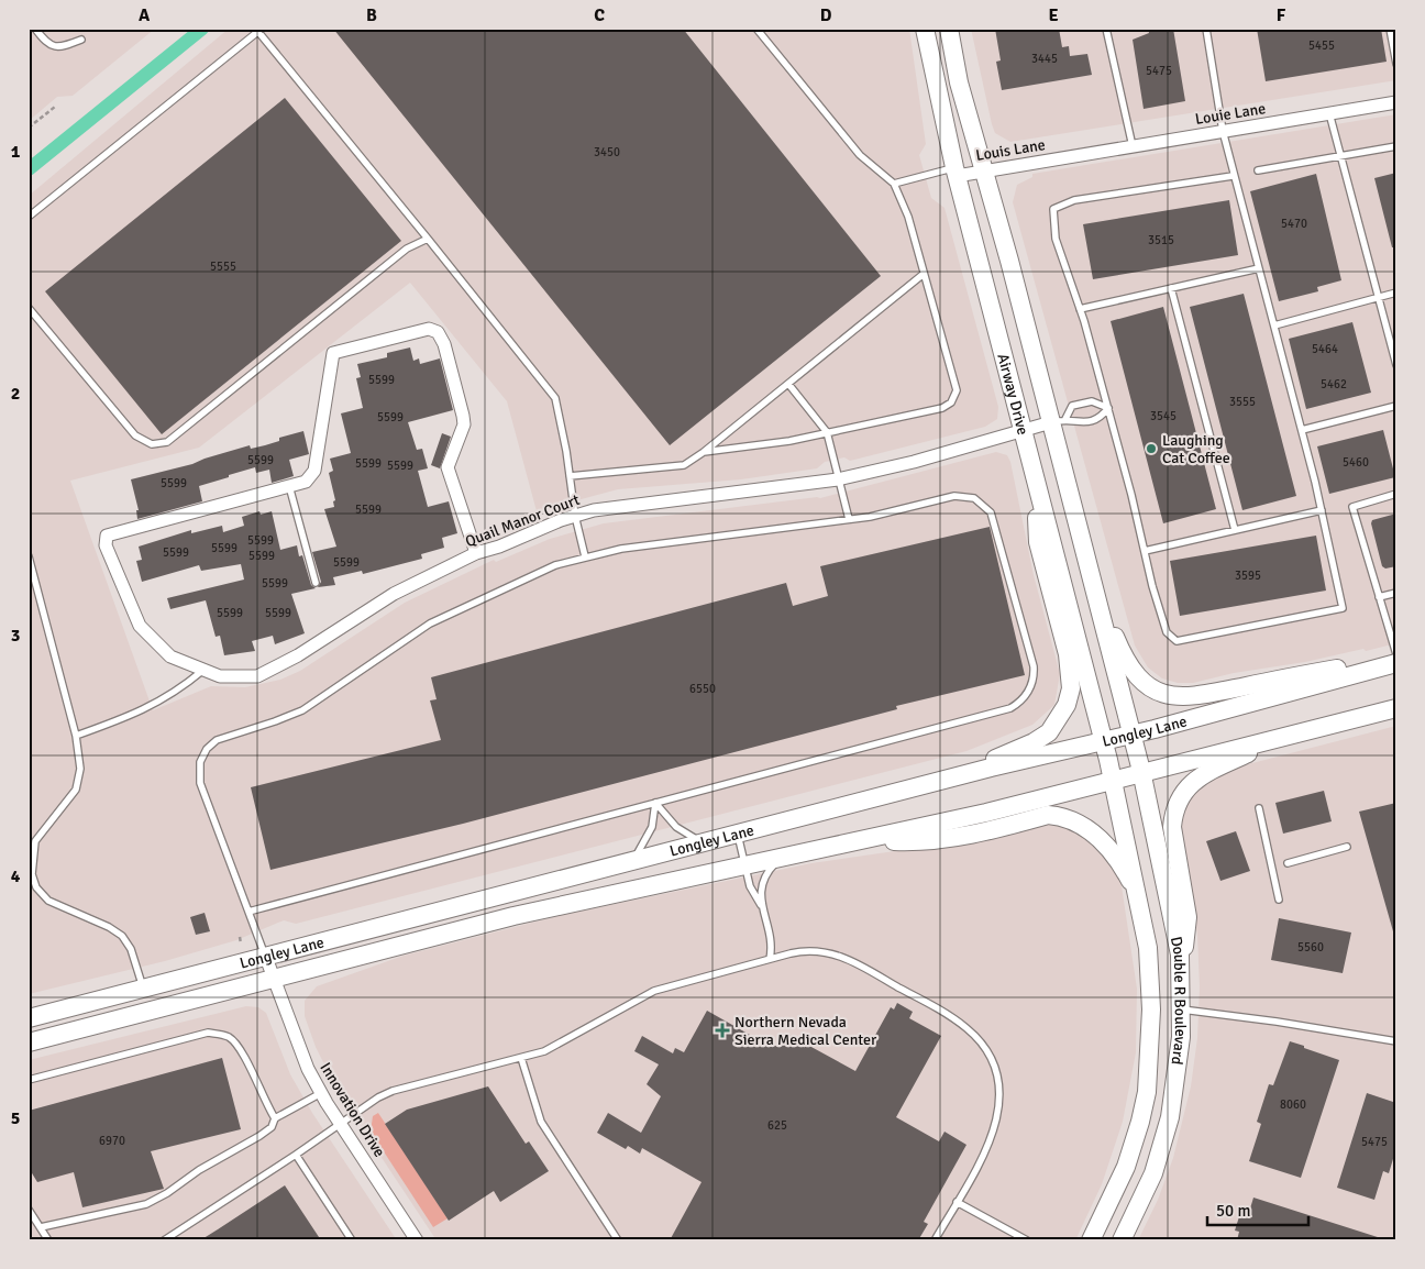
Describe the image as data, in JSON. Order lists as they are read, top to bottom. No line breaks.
{"streets":{"main road":["Airway Drive","Longley Lane","Double R Boulevard"],"street":["Louie Lane","Louis Lane","Quail Manor Court","Innovation Drive"]},"crossings":[["Louie Lane","Louis Lane"],["Louis Lane","Airway Drive"],["Airway Drive","Quail Manor Court"],["Airway Drive","Longley Lane"],["Airway Drive","Double R Boulevard"],["Longley Lane","Double R Boulevard"],["Longley Lane","Innovation Drive"]],"places":{"other":["Laughing Cat Coffee"],"health":["Northern Nevada Sierra Medical Center"]},"house_numbers":["5455","3445","5475","3450","5470","3515","5555","5464","5599","5462","3555","3545","5599","5599","5460","5599","5599","5599","5599","5599","5599","5599","5599","5599","3595","5599","5599","5599","6550","5560","8060","625","6970","5475"],"scale_bar":"50 m","grid":{"columns":["A","B","C","D","E","F"],"rows":["1","2","3","4","5"]}}
